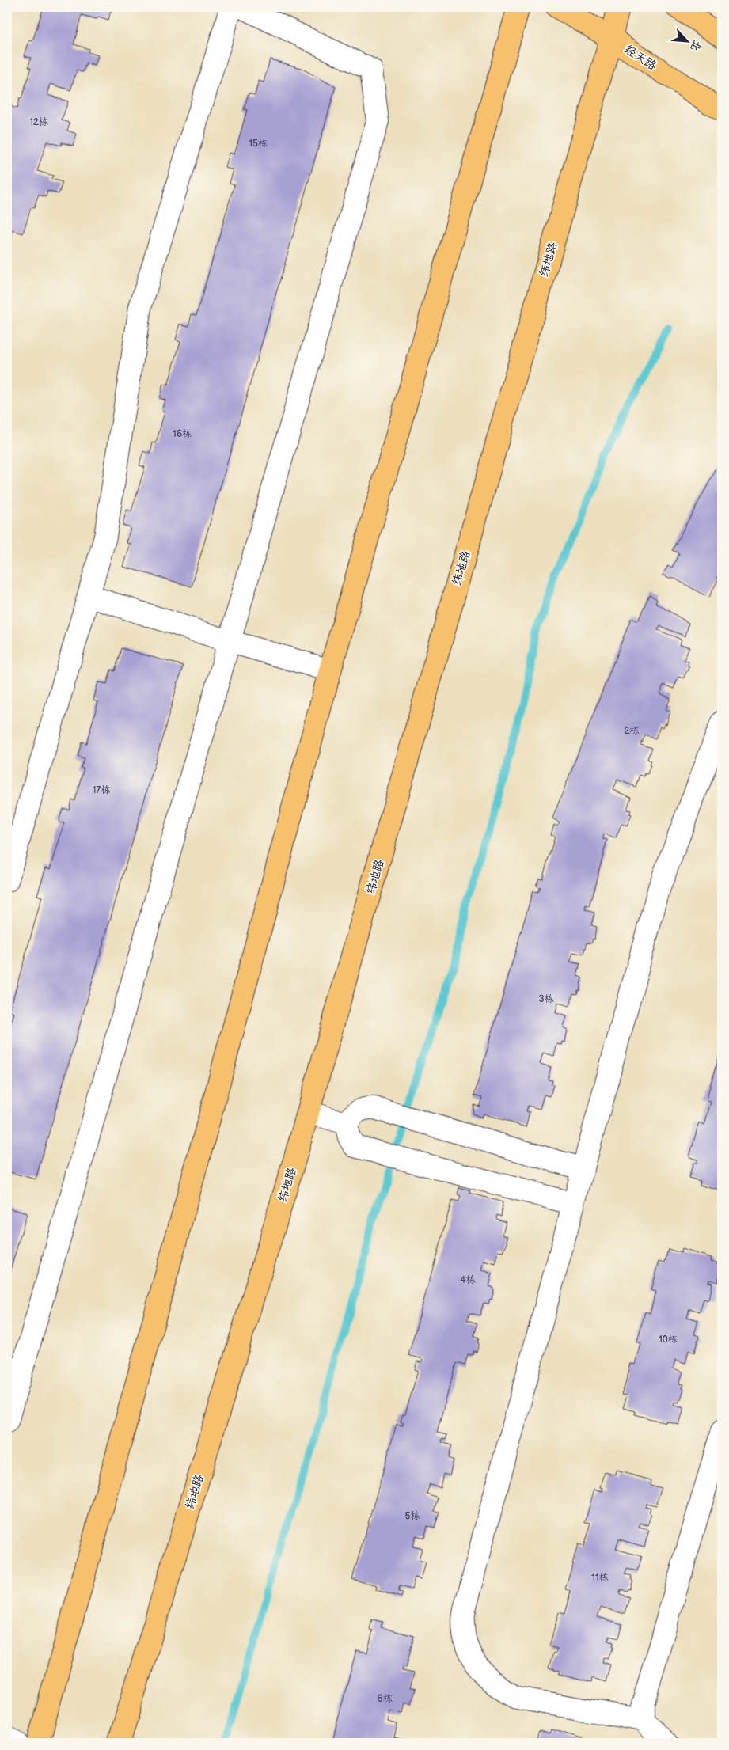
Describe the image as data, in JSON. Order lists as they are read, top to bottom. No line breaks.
{"streets":{"main road":["经天路","纬地路"]},"crossings":[["经天路","纬地路"]],"house_numbers":["12栋","15栋","16栋","2栋","17栋","3栋","4栋","10栋","5栋","11栋","6栋"],"north":"bottom right"}
